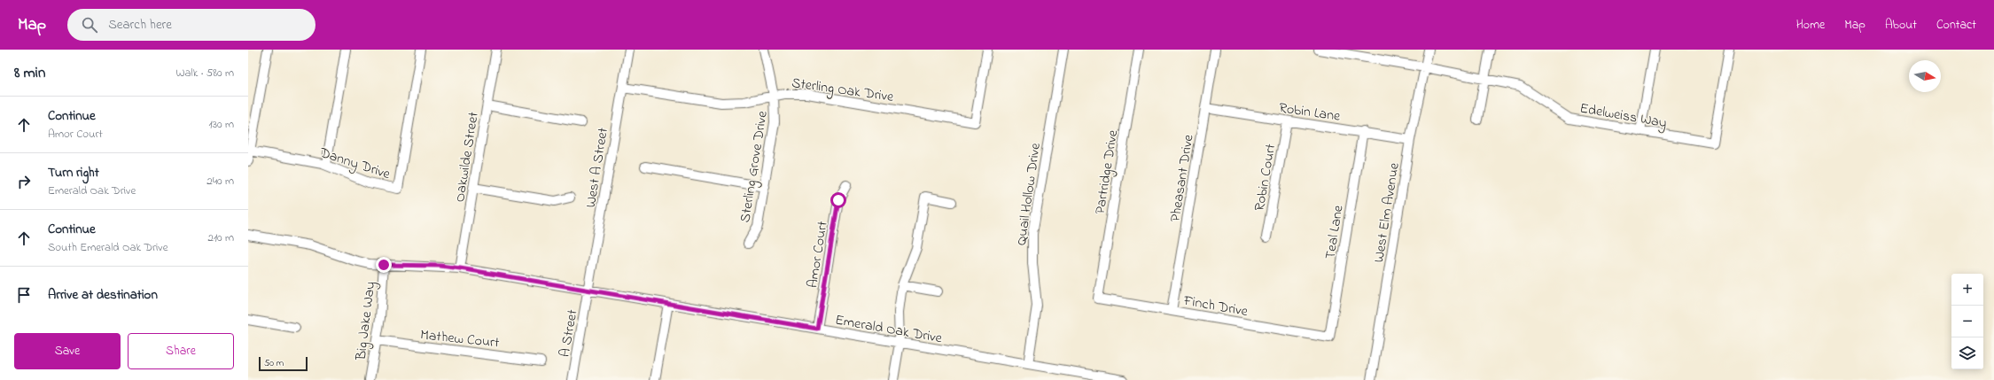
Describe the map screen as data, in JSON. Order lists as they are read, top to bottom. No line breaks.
{"streets":{"street":["Sterling Oak Drive","Robin Lane","Edelweiss Way","Oakwilde Street","Danny Drive","Sterling Grove Drive","West A Street","Partridge Drive","Robin Court","Pheasant Drive","Quail Hollow Drive","West Elm Avenue","Teal Lane","Amor Court","Finch Drive","Big Jake Way","Emerald Oak Drive","A Street","Mathew Court"]},"crossings":[["Sterling Oak Drive","Sterling Grove Drive"],["Sterling Oak Drive","West A Street"],["Robin Lane","Robin Court"],["Robin Lane","Pheasant Drive"],["Robin Lane","West Elm Avenue"],["Robin Lane","Teal Lane"],["Edelweiss Way","West Elm Avenue"],["Oakwilde Street","Emerald Oak Drive"],["West A Street","Emerald Oak Drive"],["West A Street","A Street"],["Partridge Drive","Finch Drive"],["Pheasant Drive","Finch Drive"],["Quail Hollow Drive","Emerald Oak Drive"],["Teal Lane","Finch Drive"],["Amor Court","Emerald Oak Drive"],["Big Jake Way","Emerald Oak Drive"],["Big Jake Way","Mathew Court"],["Emerald Oak Drive","A Street"]],"scale_bar":"50 m","north":"right","page":{"header":"Map","search":"Search here","nav":["Home","Map","About","Contact"],"heading":["8 min","Walk · 580 m"],"list":[["Continue","Amor Court","130 m"],["Turn right","Emerald Oak Drive","240 m"],["Continue","South Emerald Oak Drive","210 m"],"Arrive at destination"],"map_buttons":["+","−"],"buttons":["Save","Share"],"scale":"50 m"}}
